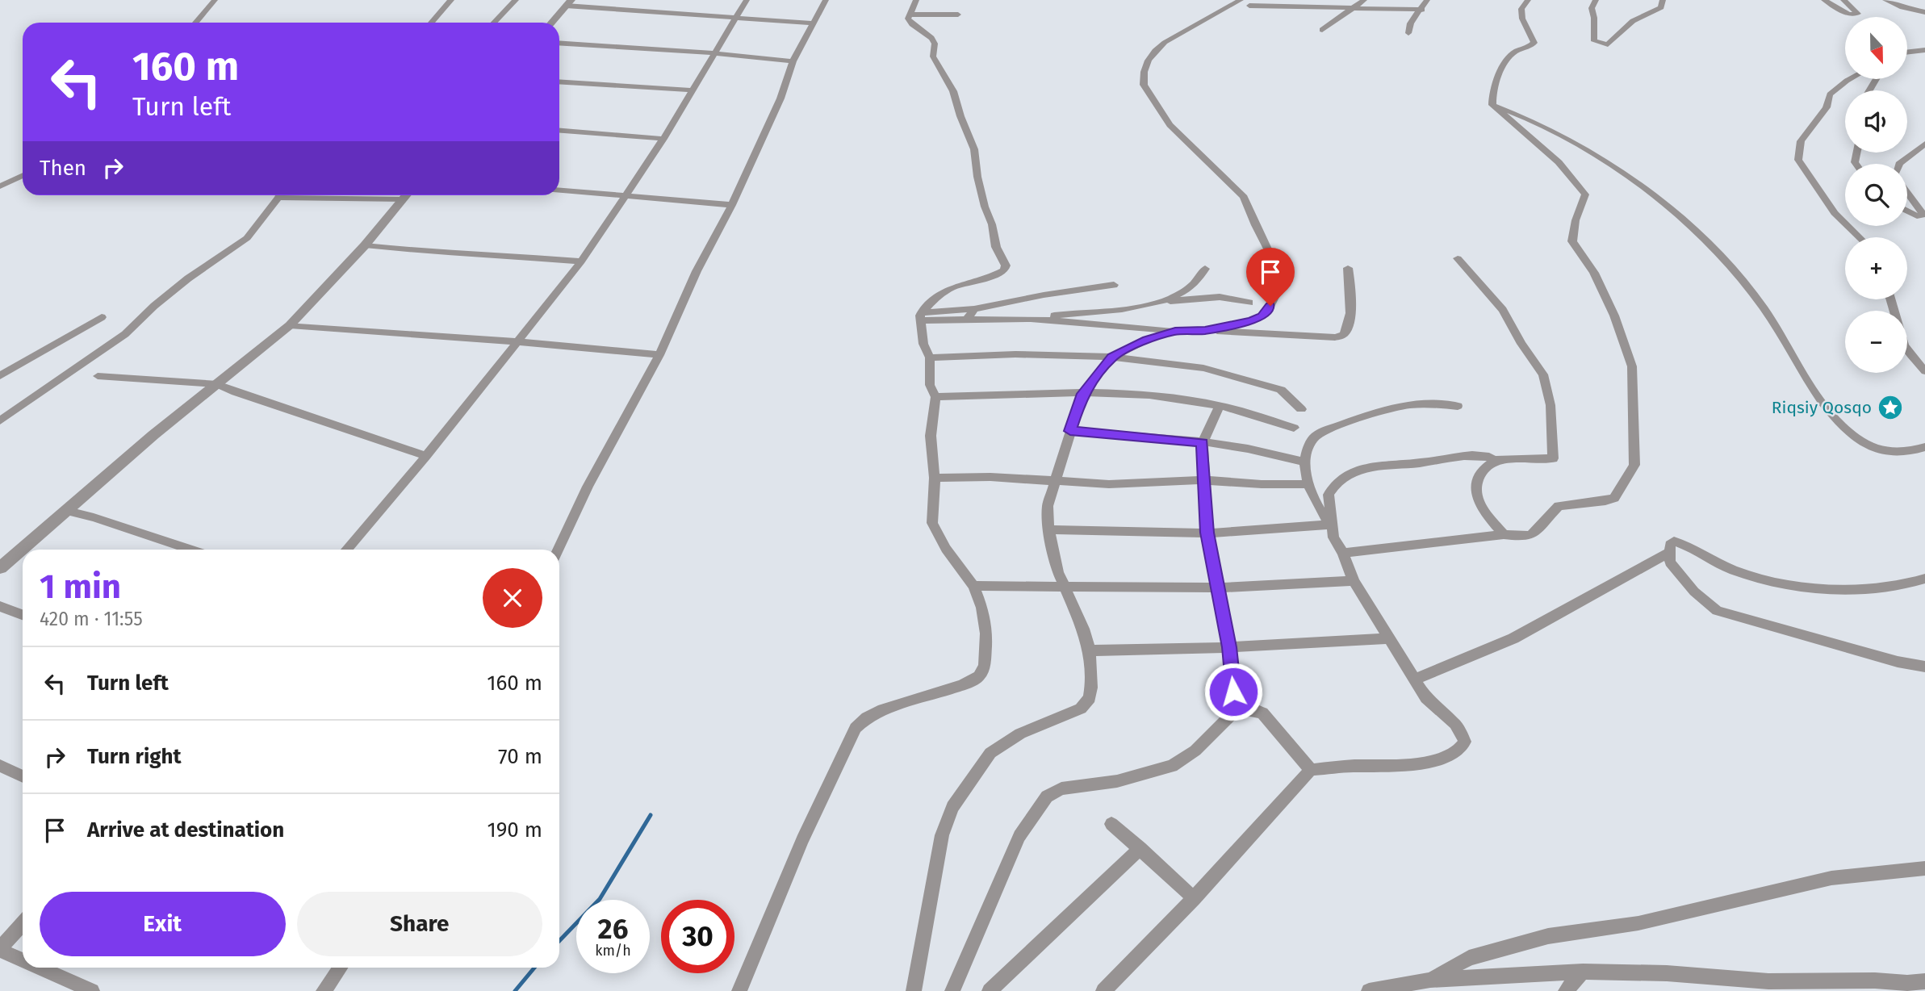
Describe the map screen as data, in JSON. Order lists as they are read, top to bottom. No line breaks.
{"places":{"place":["Riqsiy Qosqo"]},"north":"bottom","page":{"map_buttons":["+","−"],"turn":["160 m","Turn left"],"then":"Then","heading":["1 min","420 m · 11:55"],"list":[{"name":"Turn left","value":"160 m"},{"name":"Turn right","value":"70 m"},{"name":"Arrive at destination","value":"190 m"}],"buttons":["Exit","Share"],"speed":"26 km/h","limit":"30"}}
